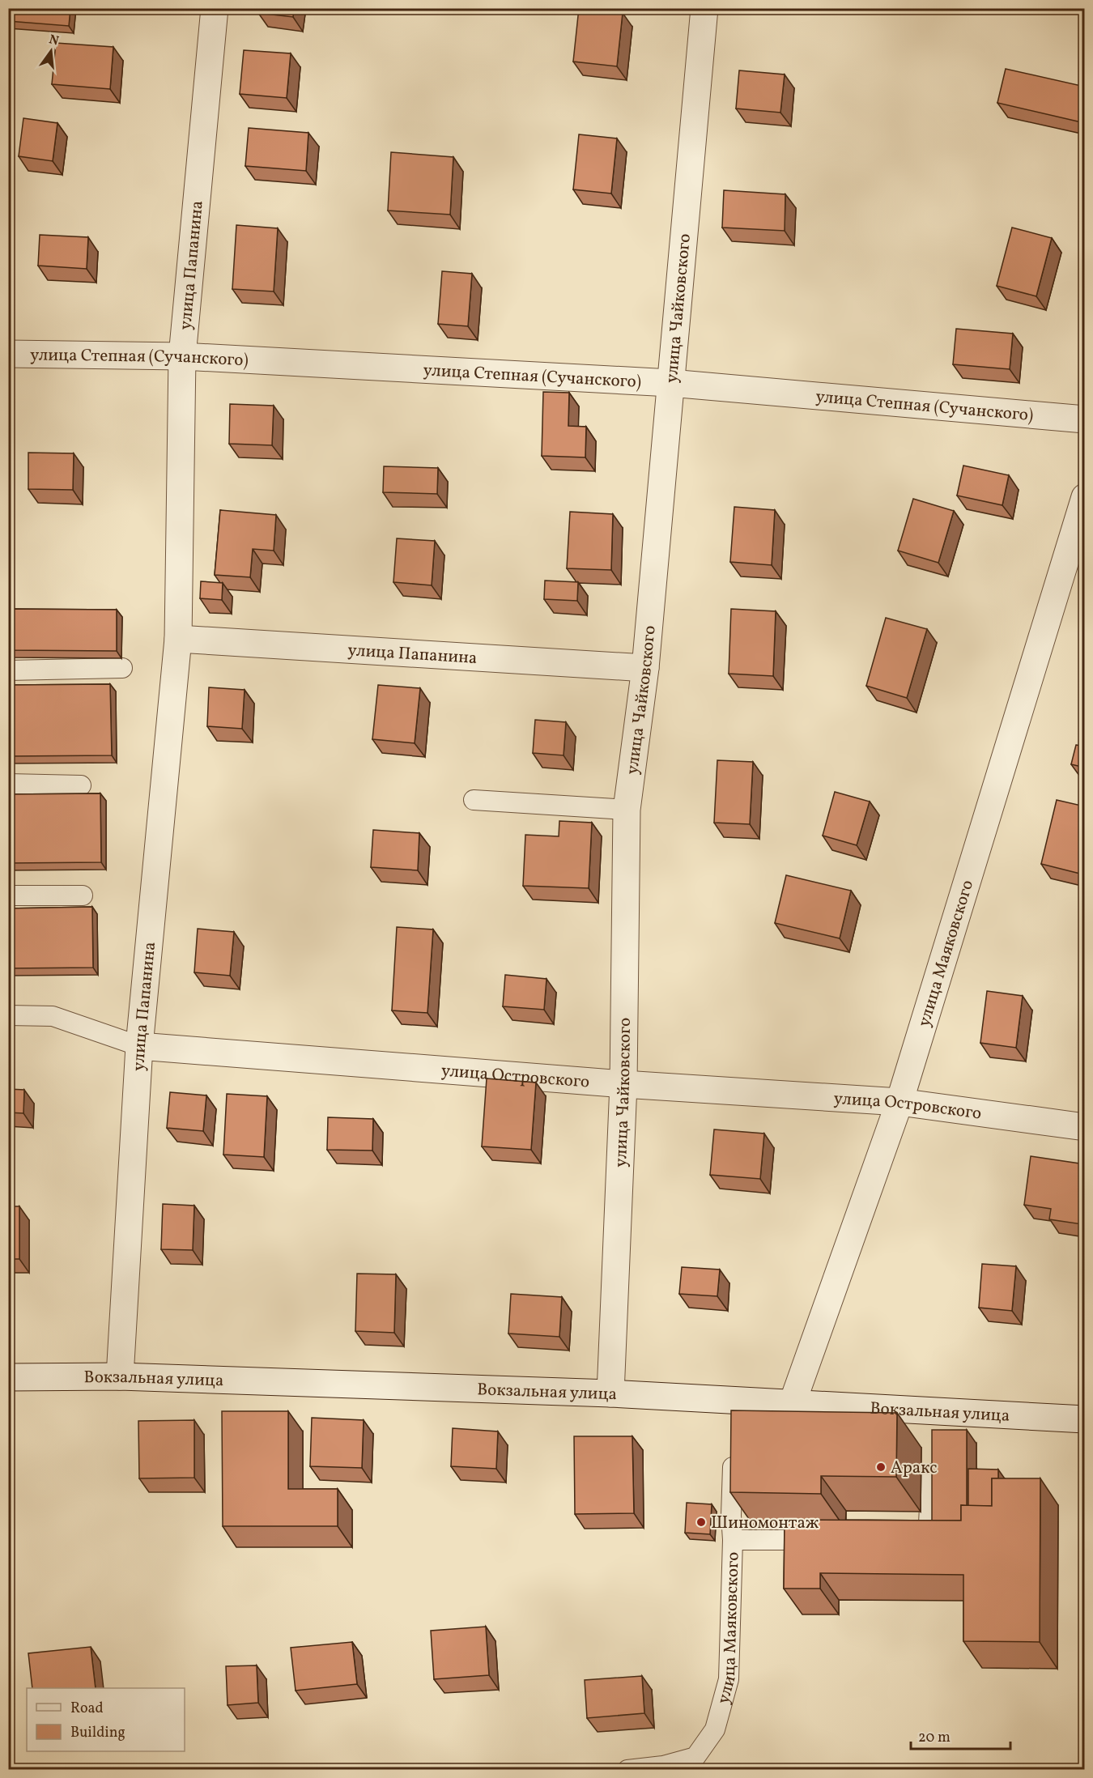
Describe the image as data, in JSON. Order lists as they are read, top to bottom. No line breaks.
{"streets":{"street":["улица Папанина","улица Чайковского","улица Степная (Сучанского)","улица Маяковского","улица Островского","Вокзальная улица"]},"crossings":[["улица Папанина","улица Чайковского"],["улица Папанина","улица Степная (Сучанского)"],["улица Папанина","улица Островского"],["улица Папанина","Вокзальная улица"],["улица Чайковского","улица Степная (Сучанского)"],["улица Чайковского","улица Островского"],["улица Чайковского","Вокзальная улица"],["улица Маяковского","улица Островского"],["улица Маяковского","Вокзальная улица"]],"places":["Аракс","Шиномонтаж"],"legend":["Road","Building"],"scale_bar":"20 m","north":"top"}
